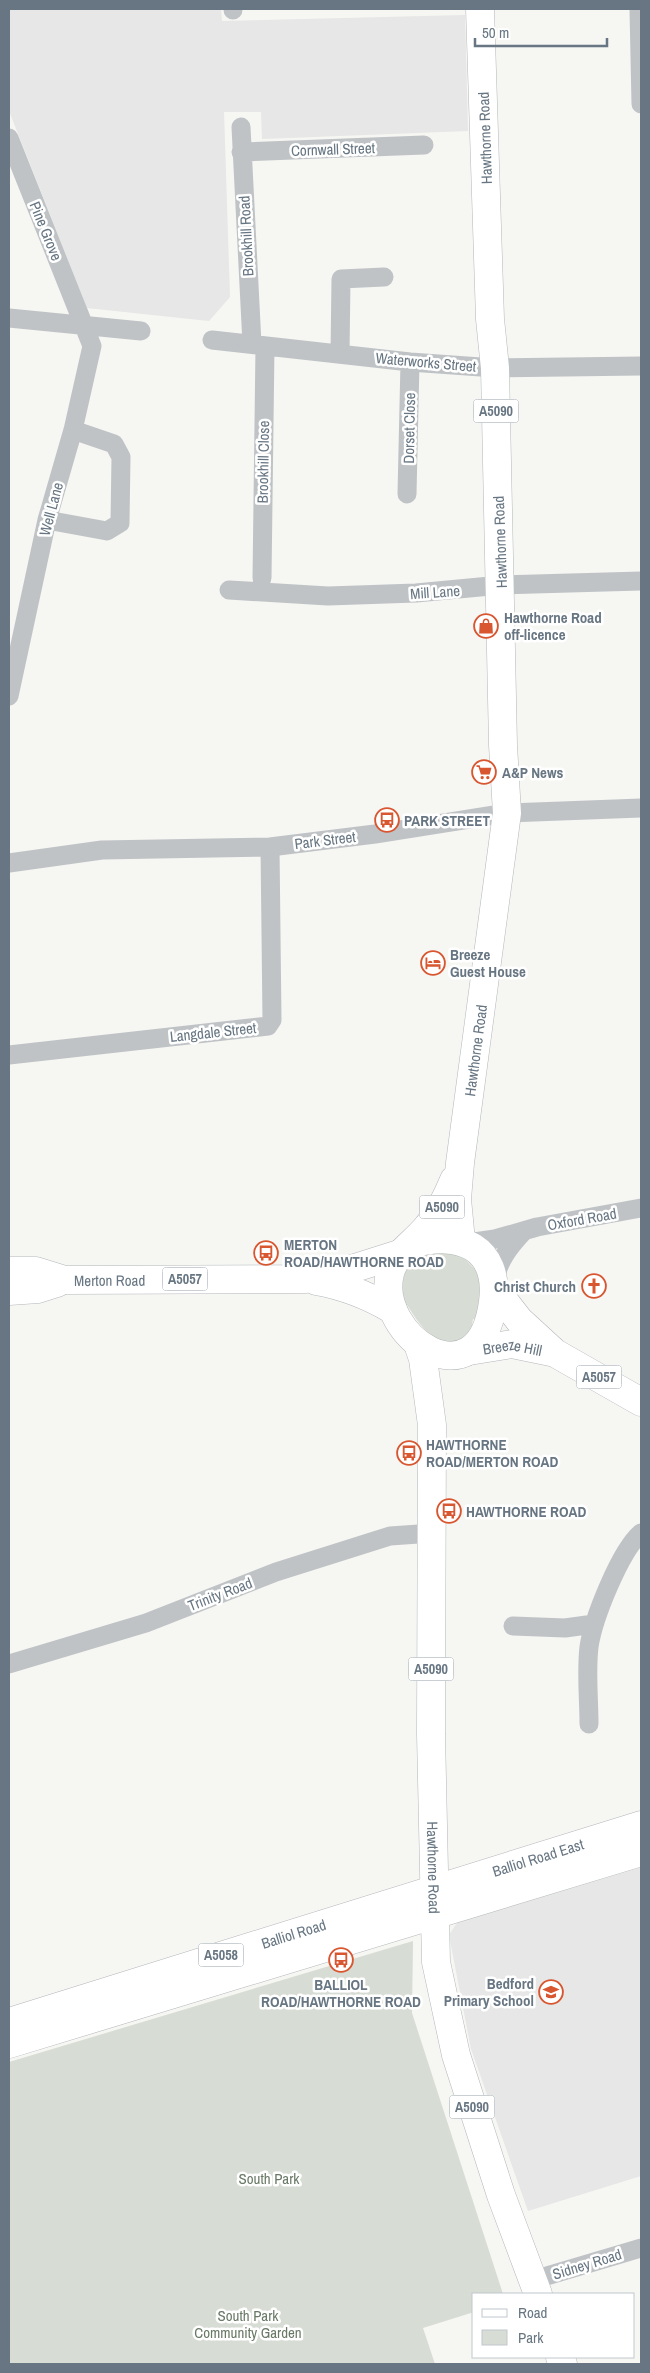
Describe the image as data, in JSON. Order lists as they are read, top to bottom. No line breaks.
{"streets":{"main road":["Hawthorne Road","A5090","A5057","Merton Road","Breeze Hill","Balliol Road East","Balliol Road","A5058"],"street":["Cornwall Street","Pine Grove","Brookhill Road","Waterworks Street","Dorset Close","Brookhill Close","Well Lane","Mill Lane","Park Street","Langdale Street","Oxford Road","Trinity Road","Sidney Road"]},"crossings":[["Hawthorne Road","Waterworks Street"],["Hawthorne Road","A5090"],["Hawthorne Road","Mill Lane"],["Hawthorne Road","Park Street"],["Hawthorne Road","Oxford Road"],["Hawthorne Road","Merton Road"],["Hawthorne Road","Breeze Hill"],["Hawthorne Road","Trinity Road"],["Hawthorne Road","Balliol Road East"],["Hawthorne Road","Balliol Road"],["Hawthorne Road","Sidney Road"],["Cornwall Street","Brookhill Road"],["Pine Grove","Well Lane"],["Brookhill Road","Waterworks Street"],["Brookhill Road","Brookhill Close"],["Waterworks Street","Dorset Close"],["Waterworks Street","Brookhill Close"],["A5090","Oxford Road"],["A5090","Merton Road"],["A5090","Breeze Hill"],["Park Street","Langdale Street"],["Oxford Road","Merton Road"],["Oxford Road","Breeze Hill"],["Merton Road","Breeze Hill"],["Balliol Road East","Balliol Road"]],"parks":["South Park","South Park Community Garden"],"places":{"shop":["Hawthorne Road off-licence"],"supermarket":["A&P News"],"bus stop":["PARK STREET","MERTON ROAD/HAWTHORNE ROAD","HAWTHORNE ROAD/MERTON ROAD","HAWTHORNE ROAD","BALLIOL ROAD/HAWTHORNE ROAD"],"hotel":["Breeze Guest House"],"church":["Christ Church"],"school or university":["Bedford Primary School"]},"legend":["Road","Park"],"scale_bar":"50 m"}
